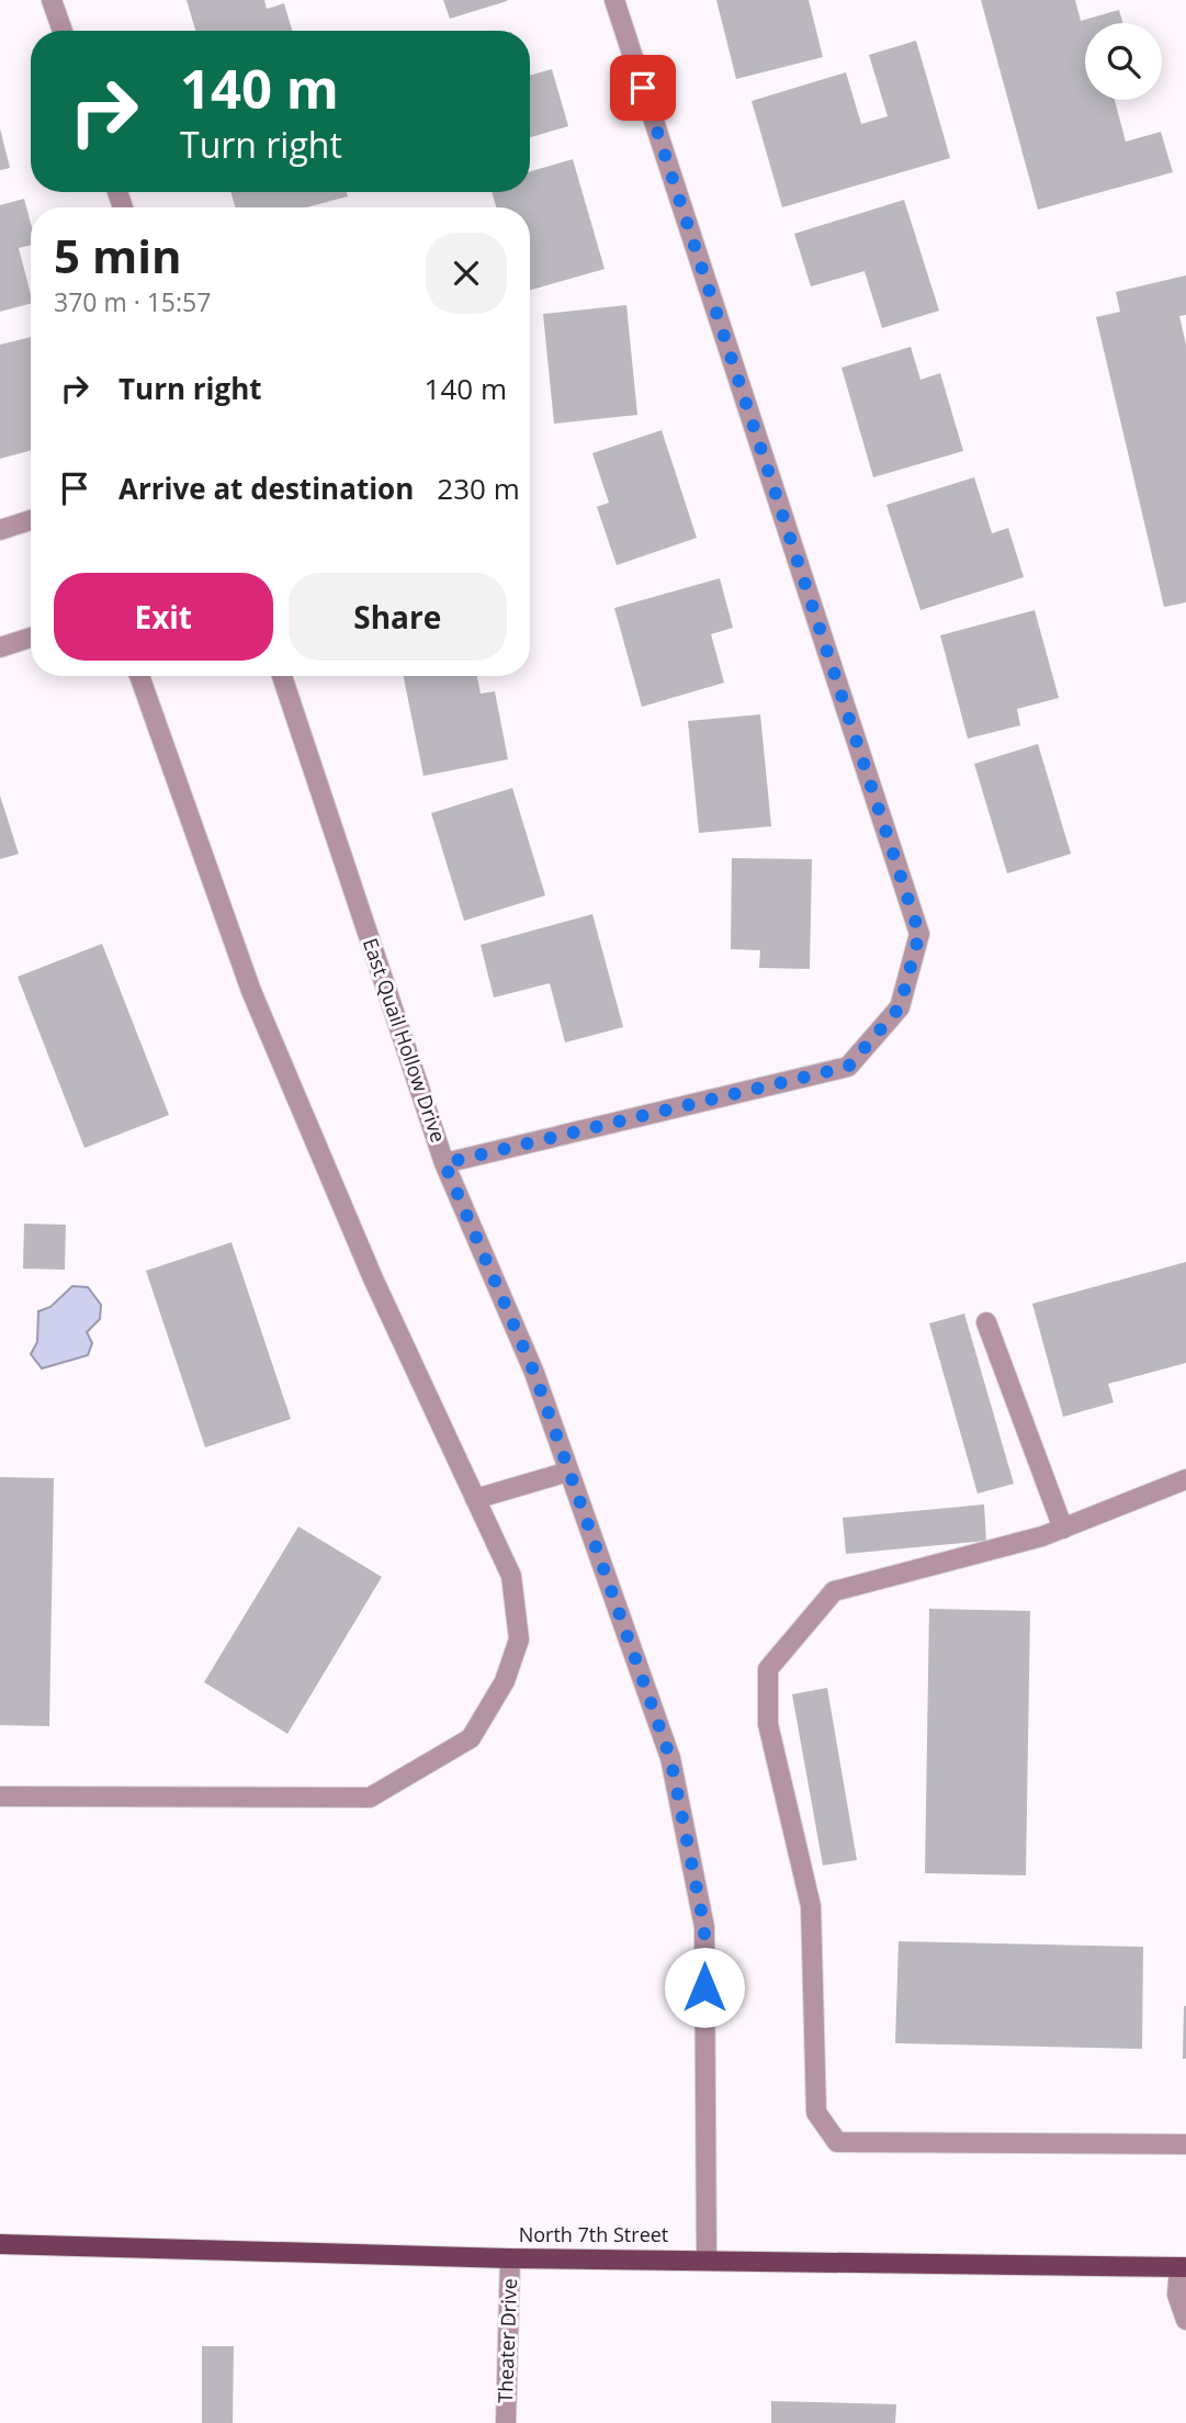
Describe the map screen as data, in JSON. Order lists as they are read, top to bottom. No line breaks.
{"streets":{"main road":["North 7th Street"],"street":["East Quail Hollow Drive","Theater Drive"]},"crossings":[["East Quail Hollow Drive","North 7th Street"],["North 7th Street","Theater Drive"]],"page":{"turn":["140 m","Turn right"],"heading":["5 min","370 m · 15:57"],"list":[{"name":"Turn right","value":"140 m"},{"name":"Arrive at destination","value":"230 m"}],"buttons":["Exit","Share"]}}
